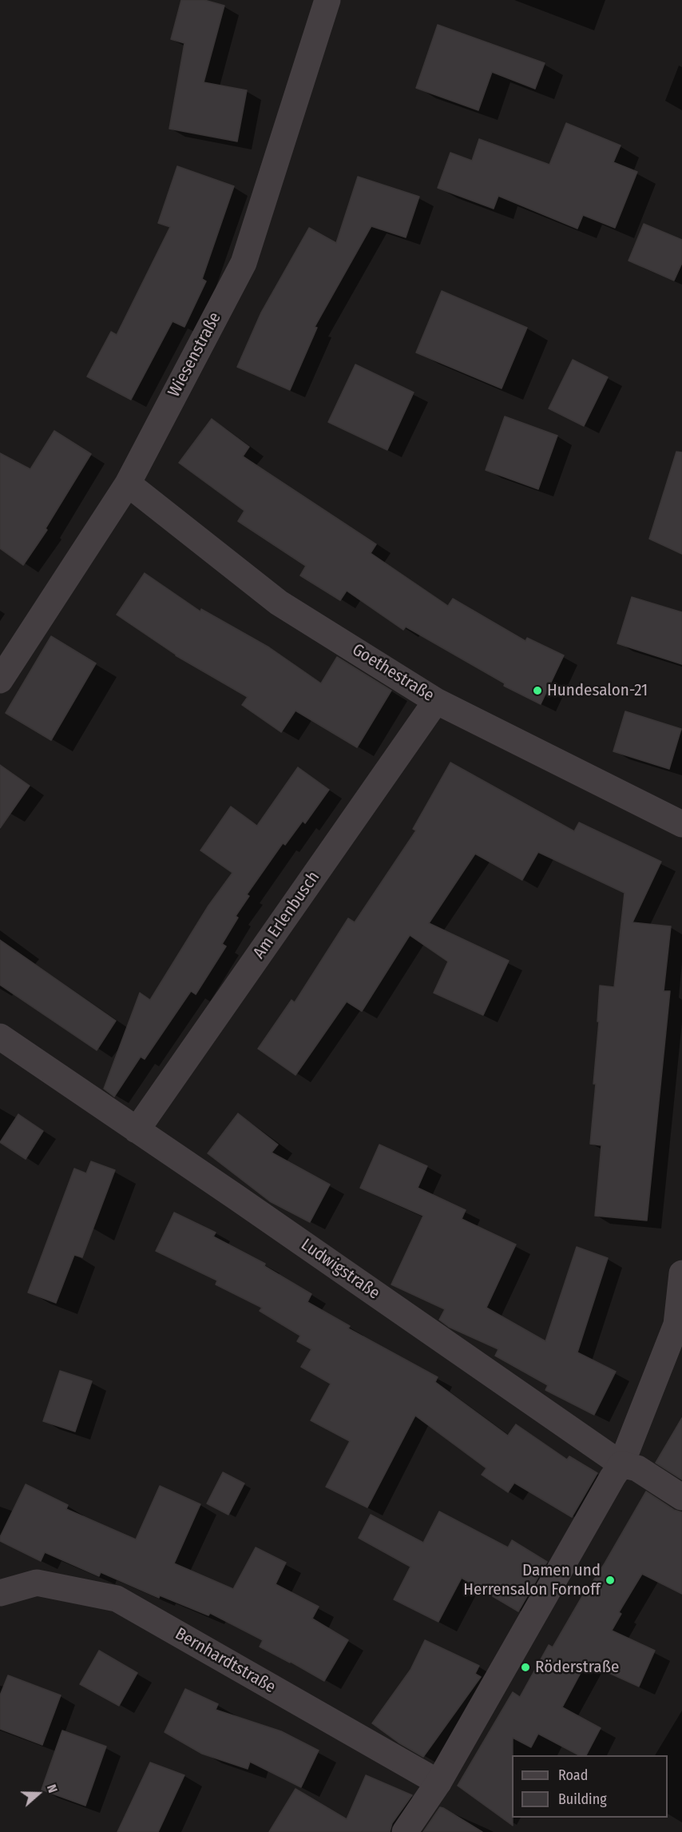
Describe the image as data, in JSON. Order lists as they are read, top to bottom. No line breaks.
{"streets":{"street":["Wiesenstraße","Goethestraße","Am Erlenbusch","Ludwigstraße","Bernhardtstraße"]},"crossings":[["Wiesenstraße","Goethestraße"],["Goethestraße","Am Erlenbusch"],["Am Erlenbusch","Ludwigstraße"]],"places":["Hundesalon-21","Damen und Herrensalon Fornoff","Röderstraße"],"legend":["Road","Building"],"north":"right"}
